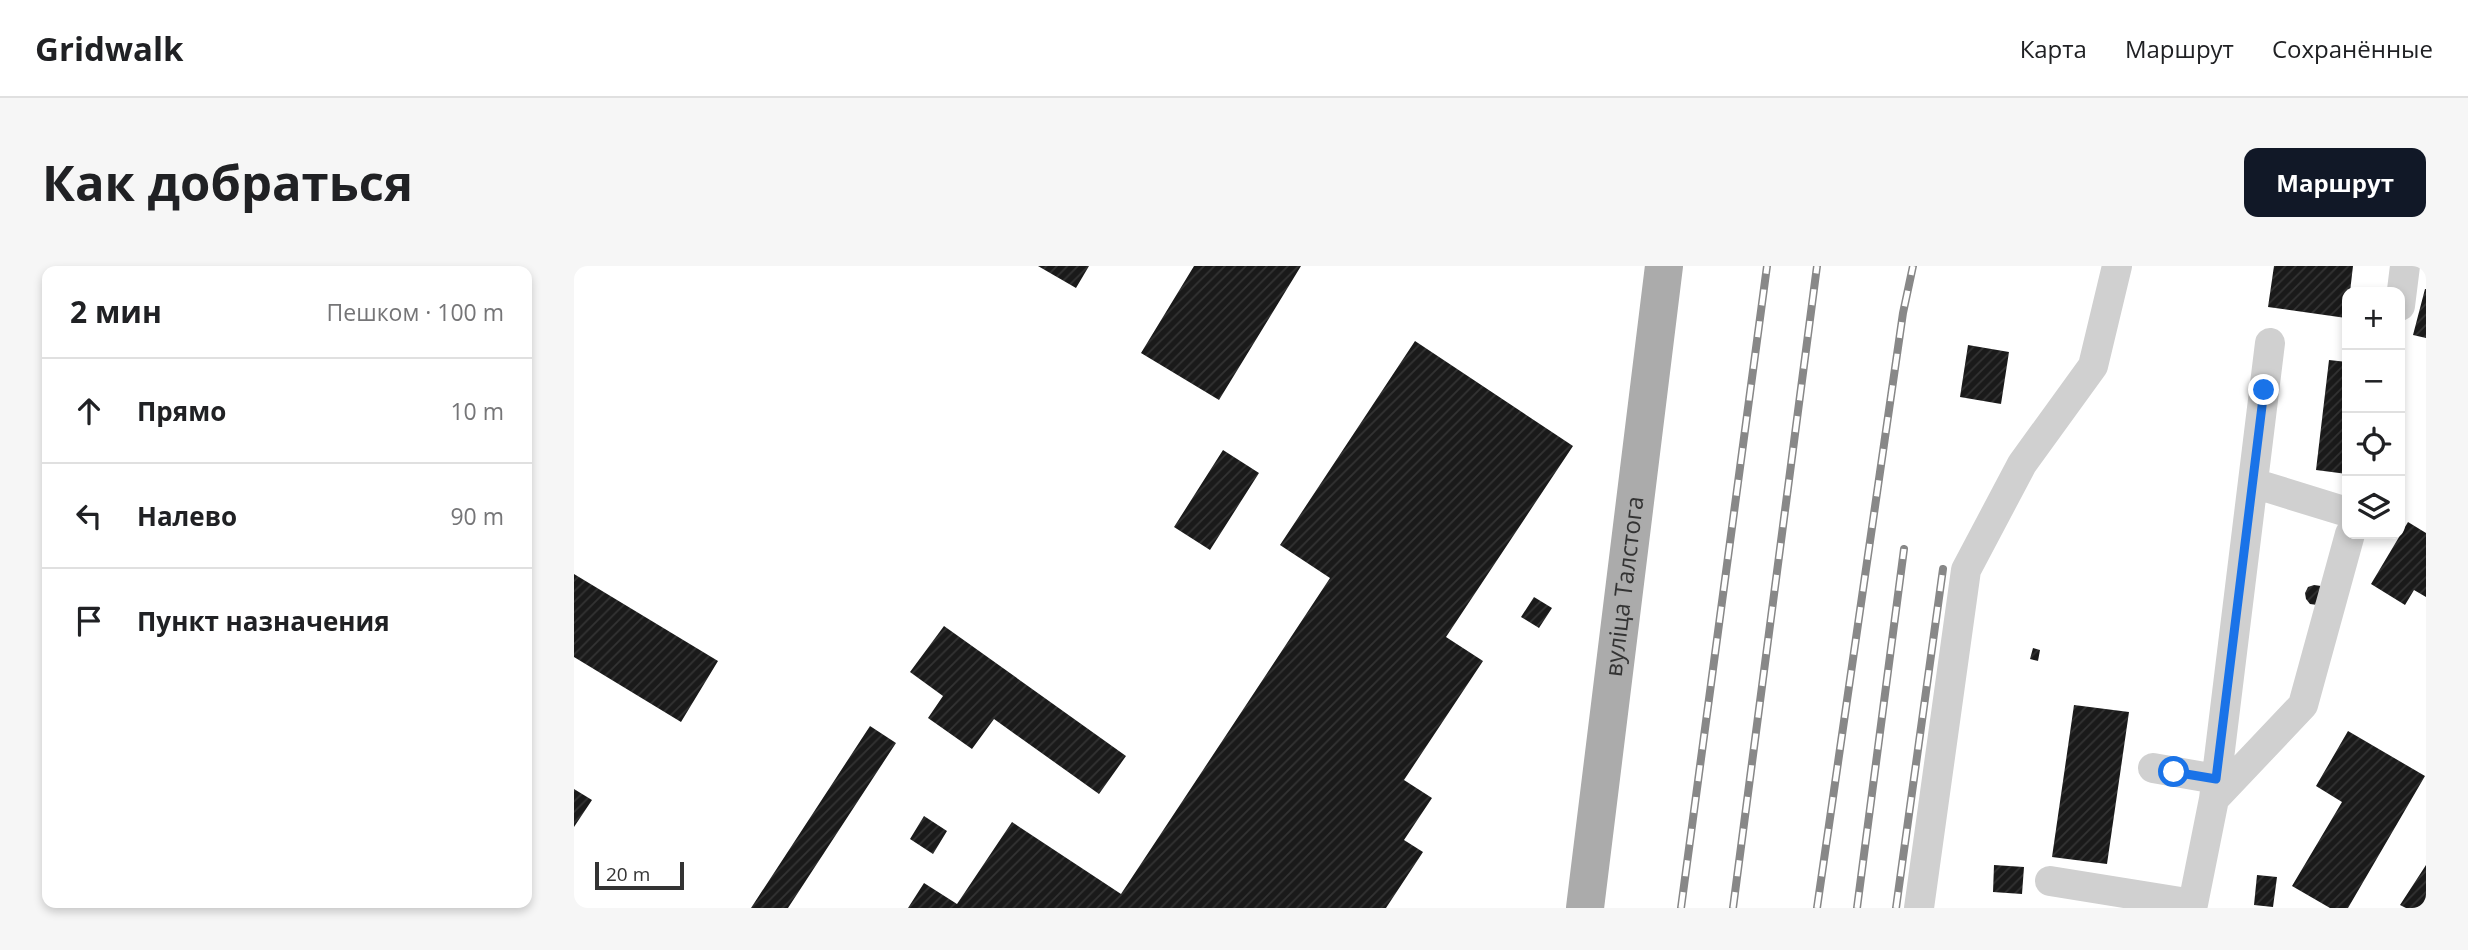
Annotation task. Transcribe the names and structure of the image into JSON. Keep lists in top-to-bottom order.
{
  "streets": {
    "main road": ["вуліца Талстога"]
  },
  "scale_bar": "20 m",
  "page": {
    "header": "Gridwalk",
    "nav": ["Карта", "Маршрут", "Сохранённые"],
    "buttons": "Маршрут",
    "title": "Как добраться",
    "heading": ["2 мин", "Пешком · 100 m"],
    "map_buttons": ["+", "−"],
    "list": [
      ["Прямо", "10 m"],
      ["Налево", "90 m"],
      "Пункт назначения"
    ],
    "scale": "20 m"
  }
}
